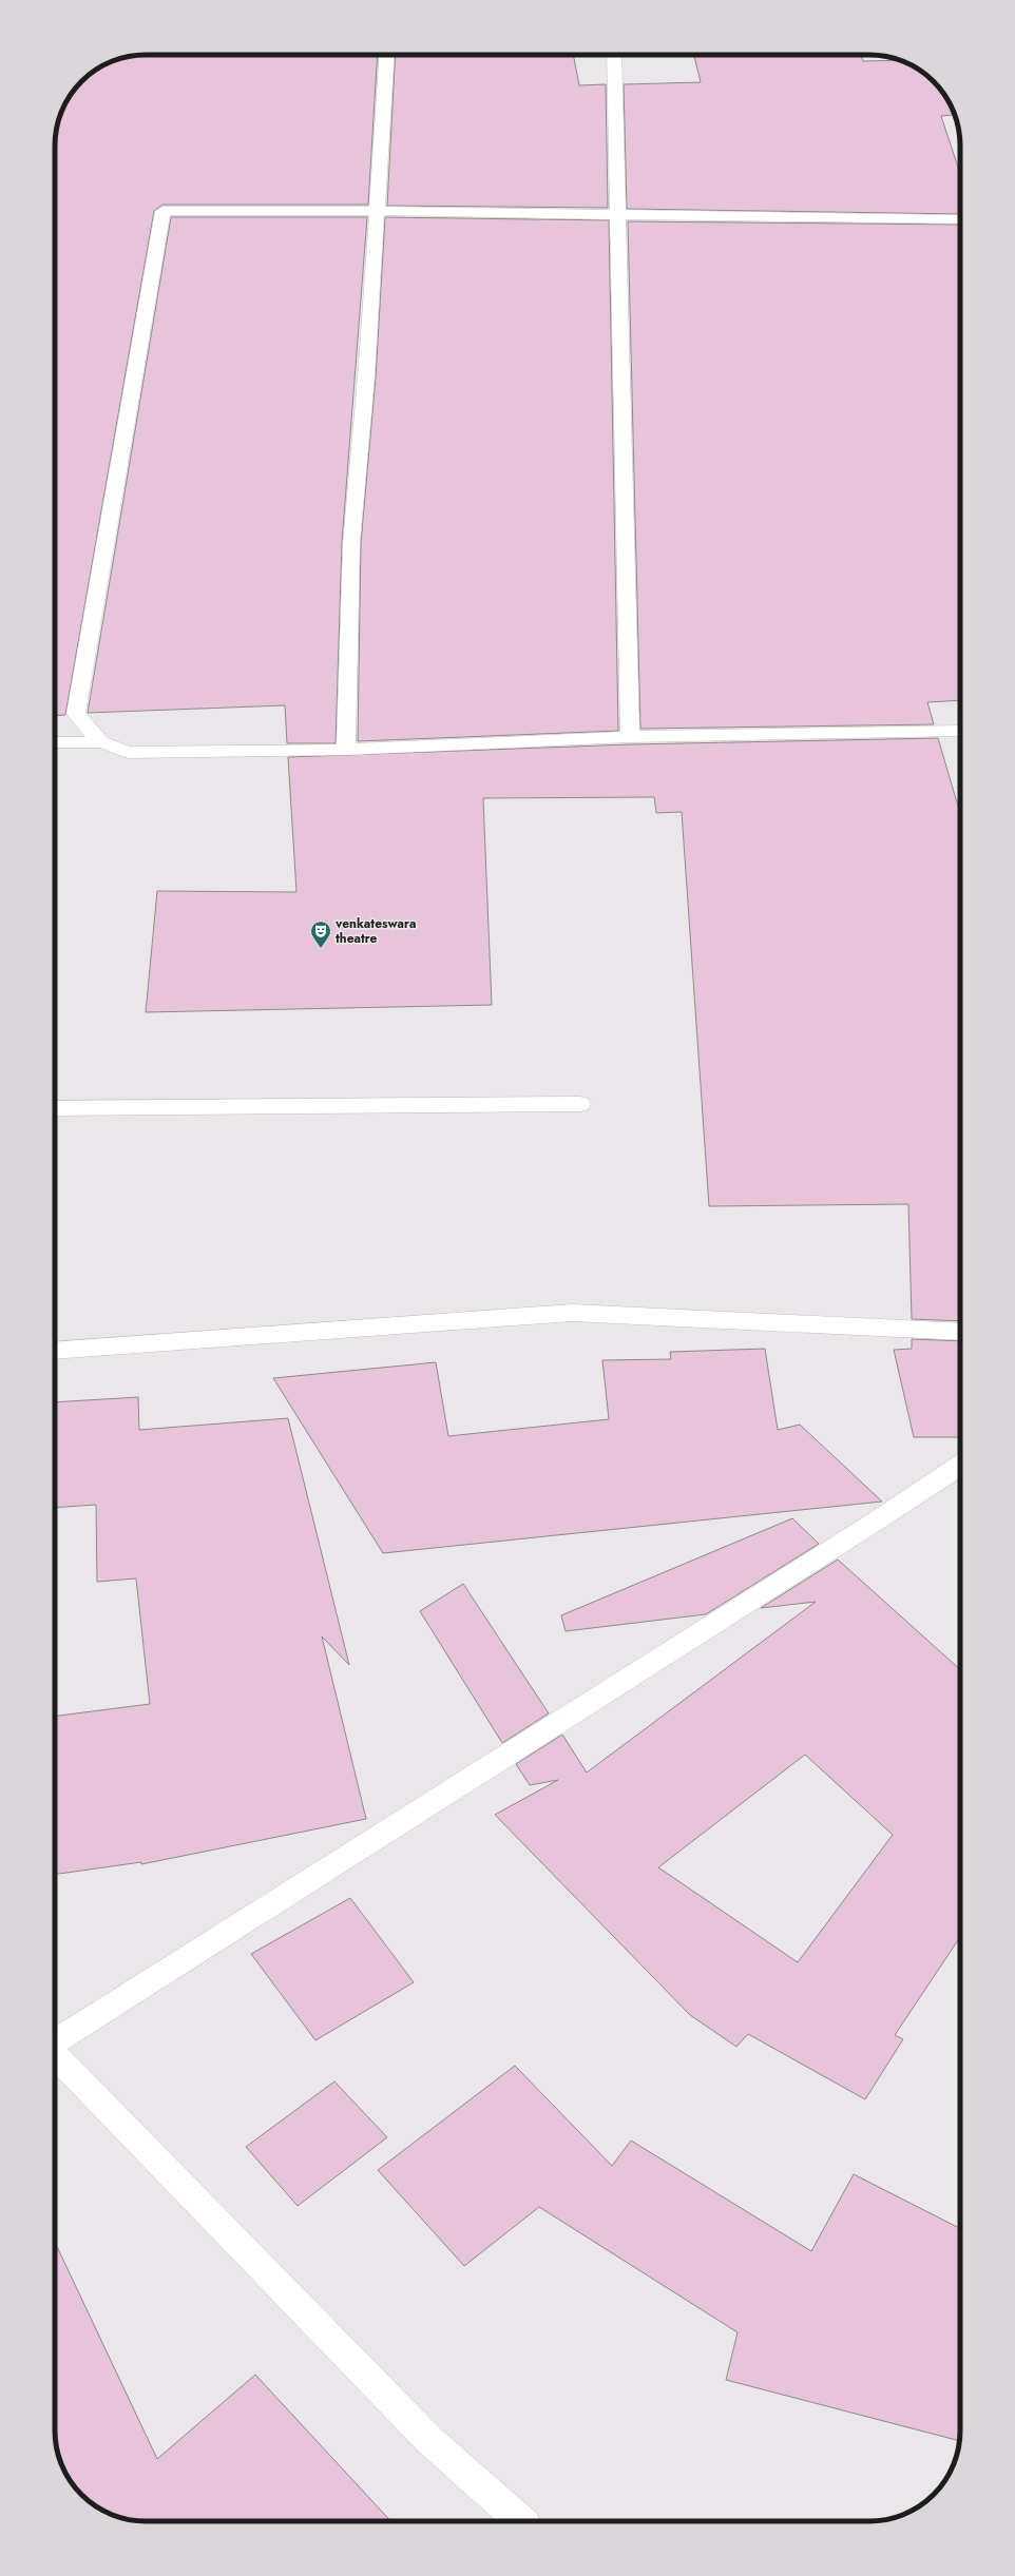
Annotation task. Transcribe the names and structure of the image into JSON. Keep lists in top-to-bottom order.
{
  "places": {
    "theatre": ["venkateswara theatre"]
  }
}
